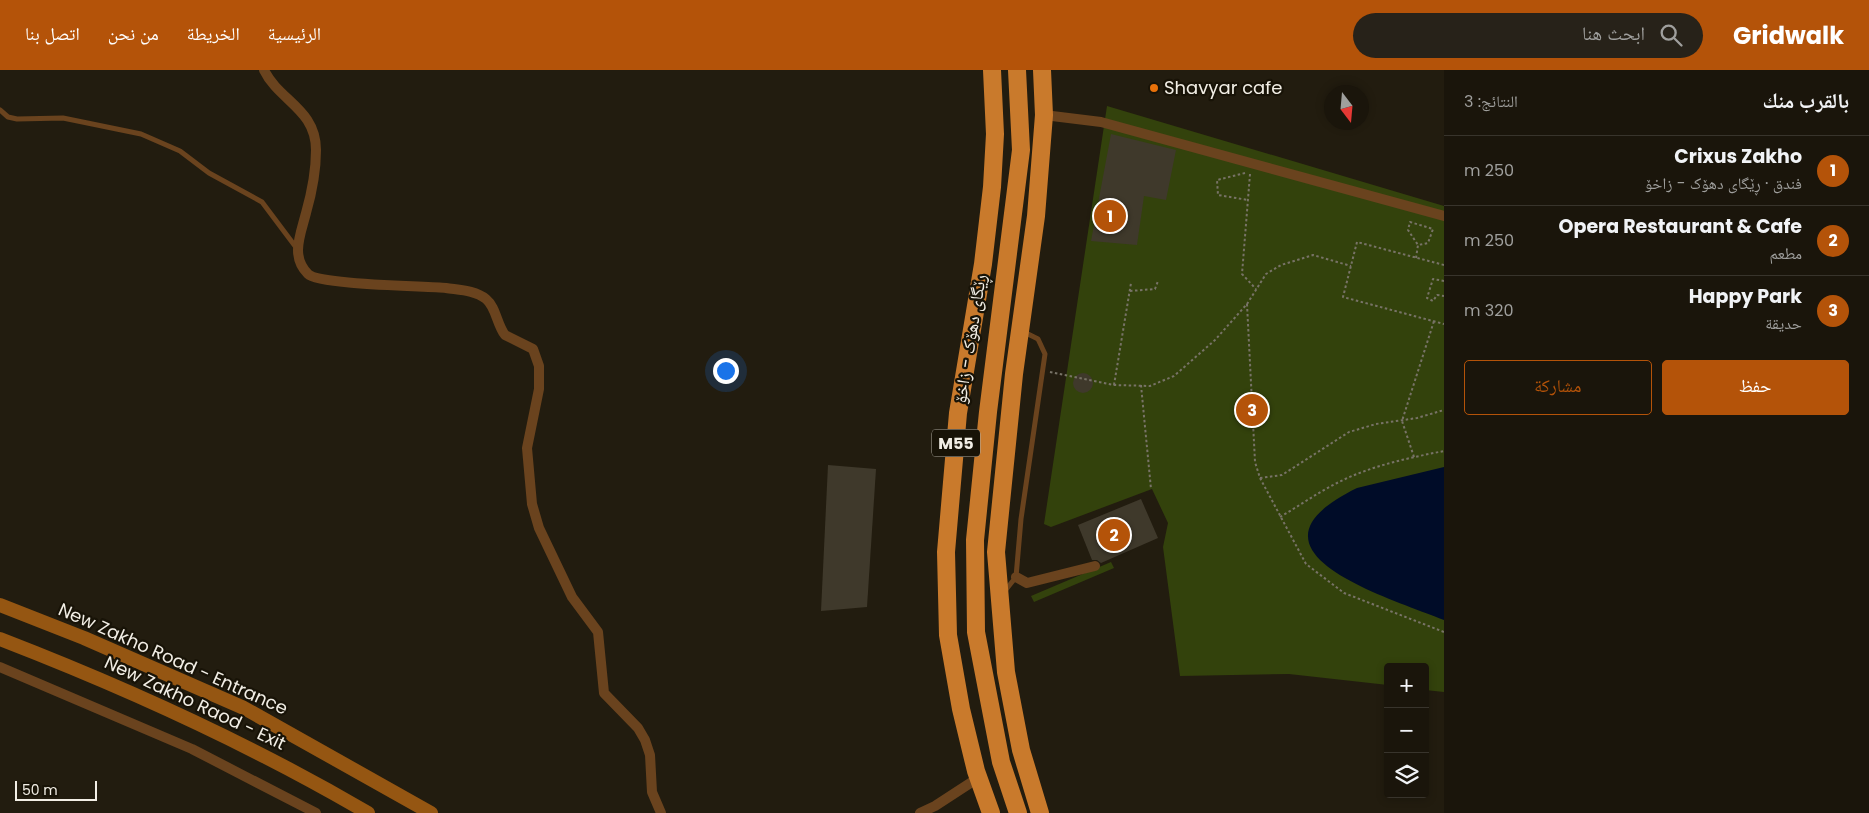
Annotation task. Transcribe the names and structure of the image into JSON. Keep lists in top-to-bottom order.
{
  "streets": {
    "highway": ["ڕێگای دهۆک - زاخۆ", "M55"],
    "main road": ["New Zakho Road - Entrance", "New Zakho Raod - Exit"]
  },
  "places": ["Shavyar cafe"],
  "scale_bar": "50 m",
  "north": "bottom",
  "page": {
    "header": "Gridwalk",
    "search": "ابحث هنا",
    "nav": [
      "الرئيسية",
      "الخريطة",
      "من نحن",
      "اتصل بنا"
    ],
    "heading": ["بالقرب منك", "النتائج: 3"],
    "list": [
      {
        "mark": "1",
        "name": "Crixus Zakho",
        "note": "فندق · ڕێگای دهۆک - زاخۆ",
        "value": "250 m"
      },
      {
        "mark": "2",
        "name": "Opera Restaurant & Cafe",
        "note": "مطعم",
        "value": "250 m"
      },
      {
        "mark": "3",
        "name": "Happy Park",
        "note": "حديقة",
        "value": "320 m"
      }
    ],
    "pins": ["1", "3", "2"],
    "buttons": ["حفظ", "مشاركة"],
    "map_buttons": ["+", "−"],
    "scale": "50 m"
  }
}
